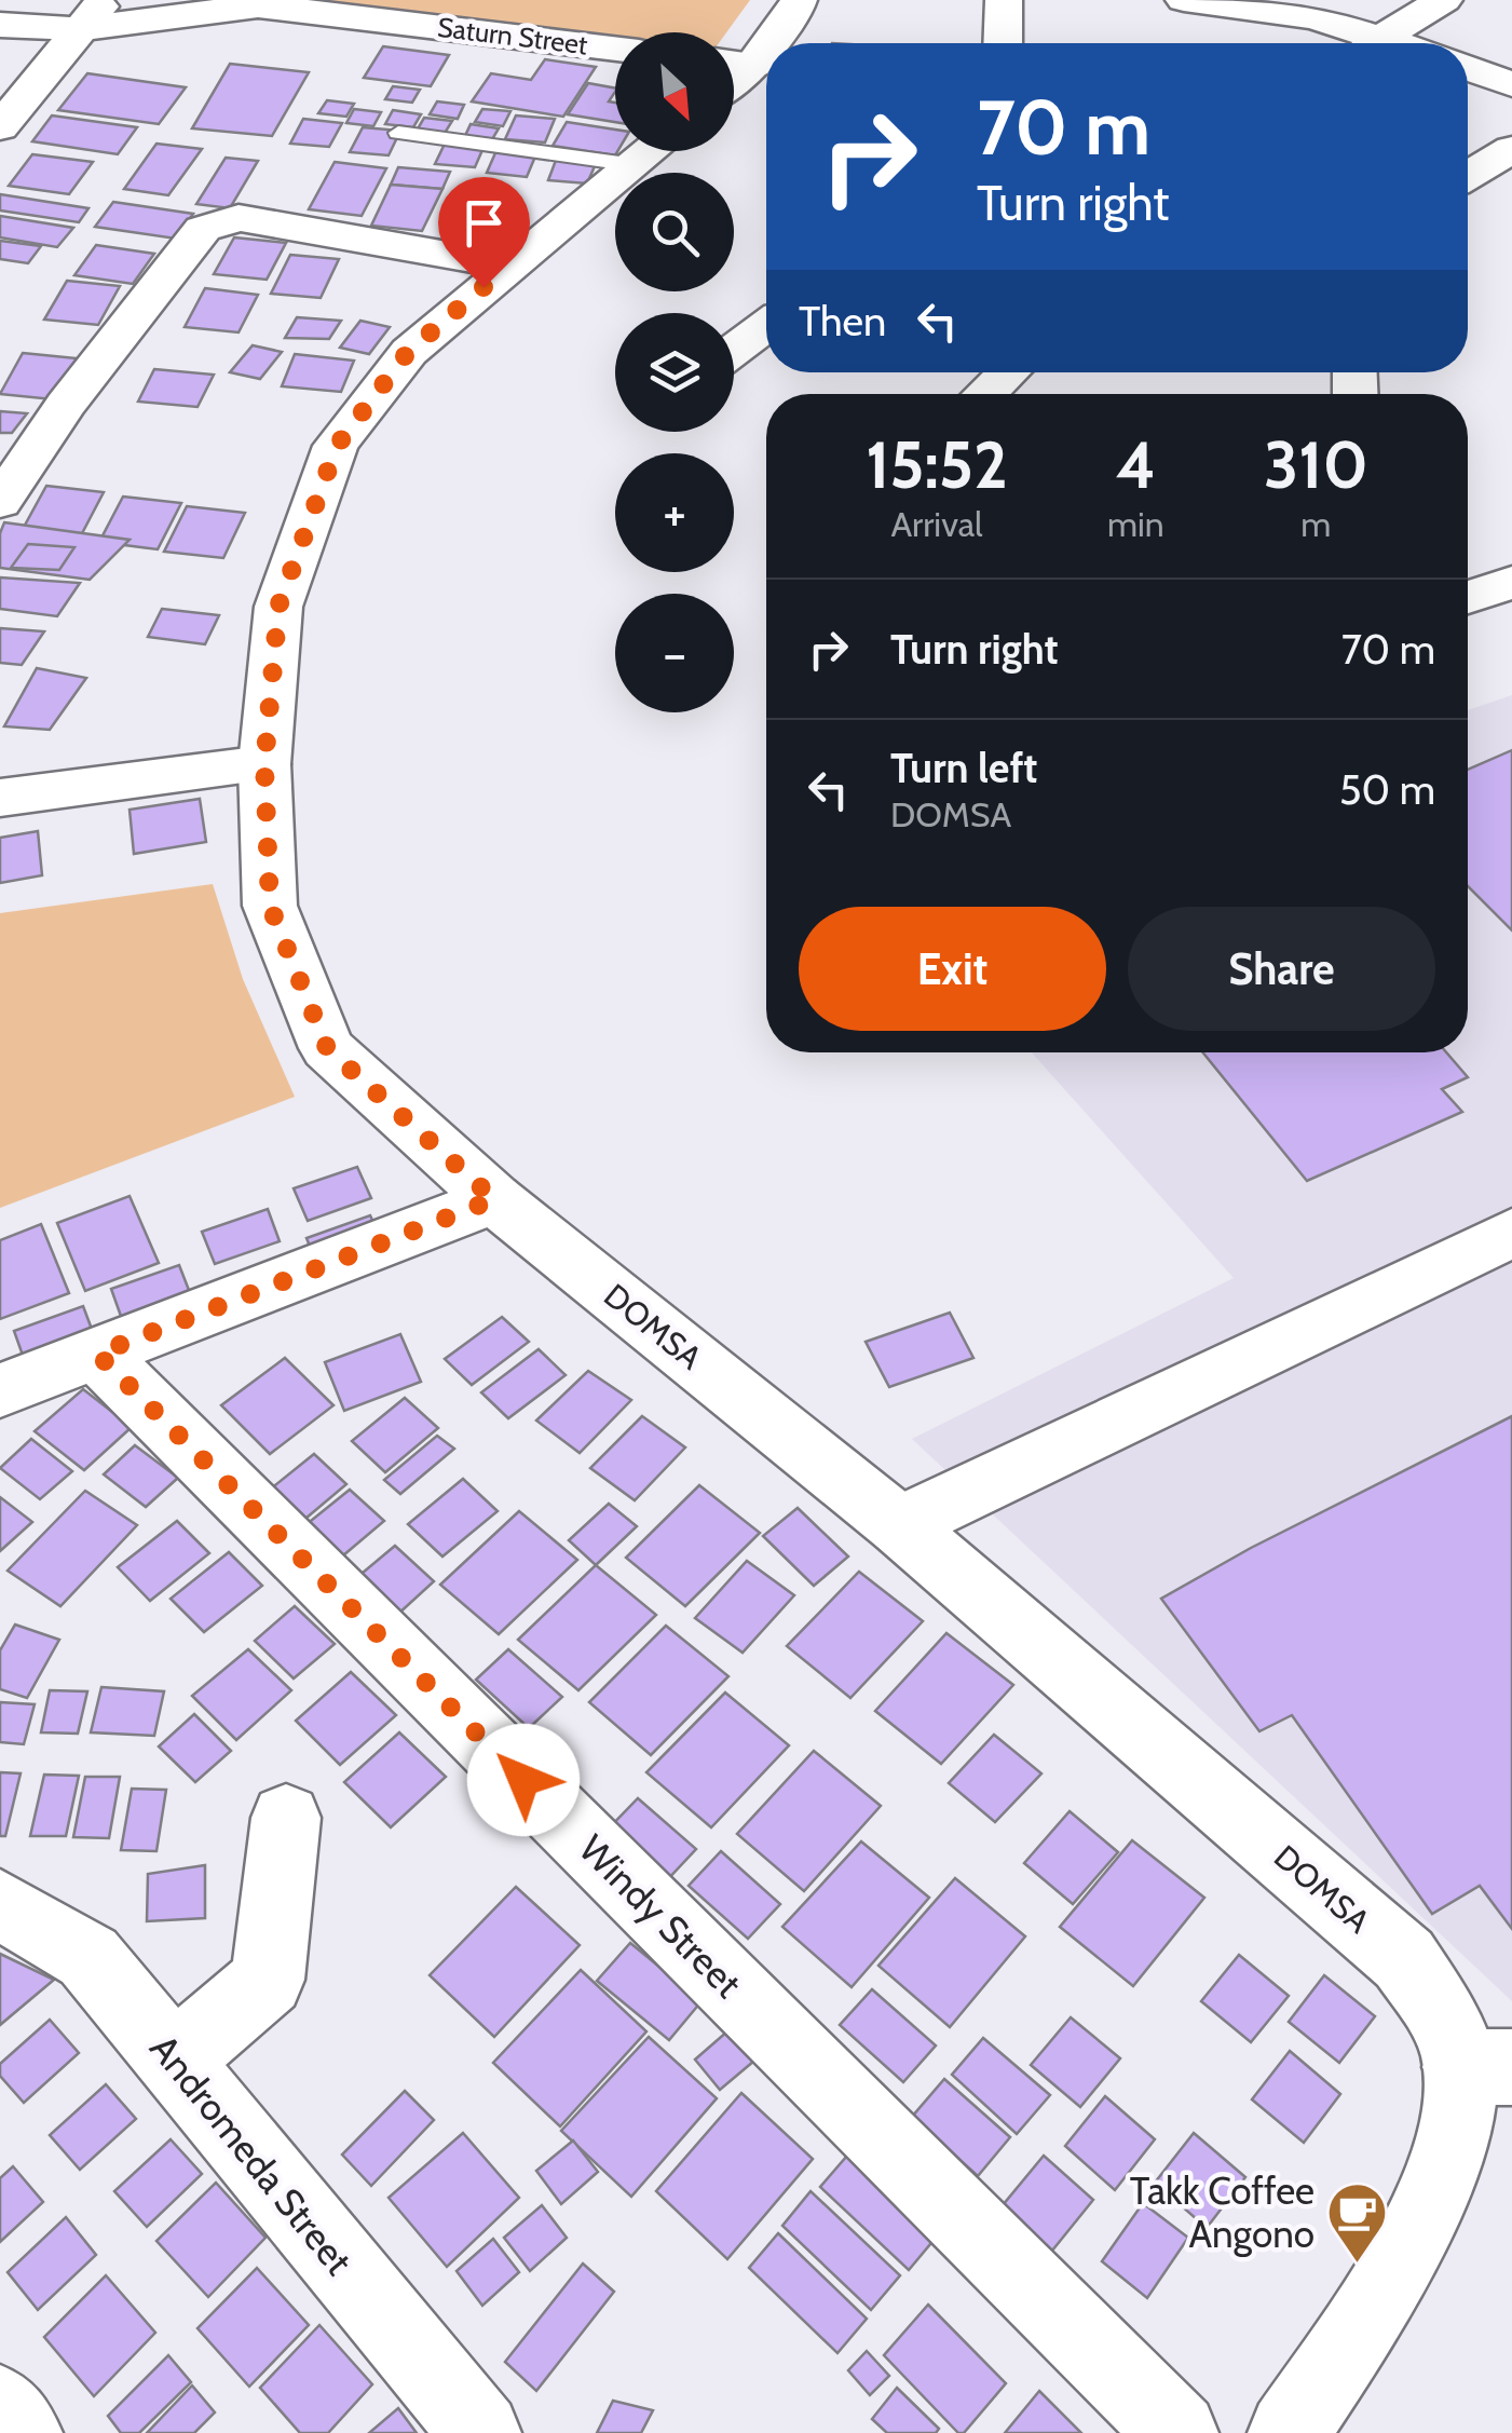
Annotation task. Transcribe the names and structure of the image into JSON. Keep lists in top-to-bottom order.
{
  "streets": {
    "street": [
      "Saturn Street",
      "DOMSA",
      "Windy Street",
      "Andromeda Street"
    ]
  },
  "places": {
    "cafe": ["Takk Coffee Angono"]
  },
  "north": "bottom right",
  "page": {
    "map_buttons": ["+", "−"],
    "turn": ["70 m", "Turn right"],
    "then": "Then",
    "eta": [
      "15:52",
      "Arrival",
      "4",
      "min",
      "310",
      "m"
    ],
    "list": [
      {
        "name": "Turn right",
        "value": "70 m"
      },
      {
        "name": "Turn left",
        "note": "DOMSA",
        "value": "50 m"
      }
    ],
    "buttons": ["Exit", "Share"]
  }
}
